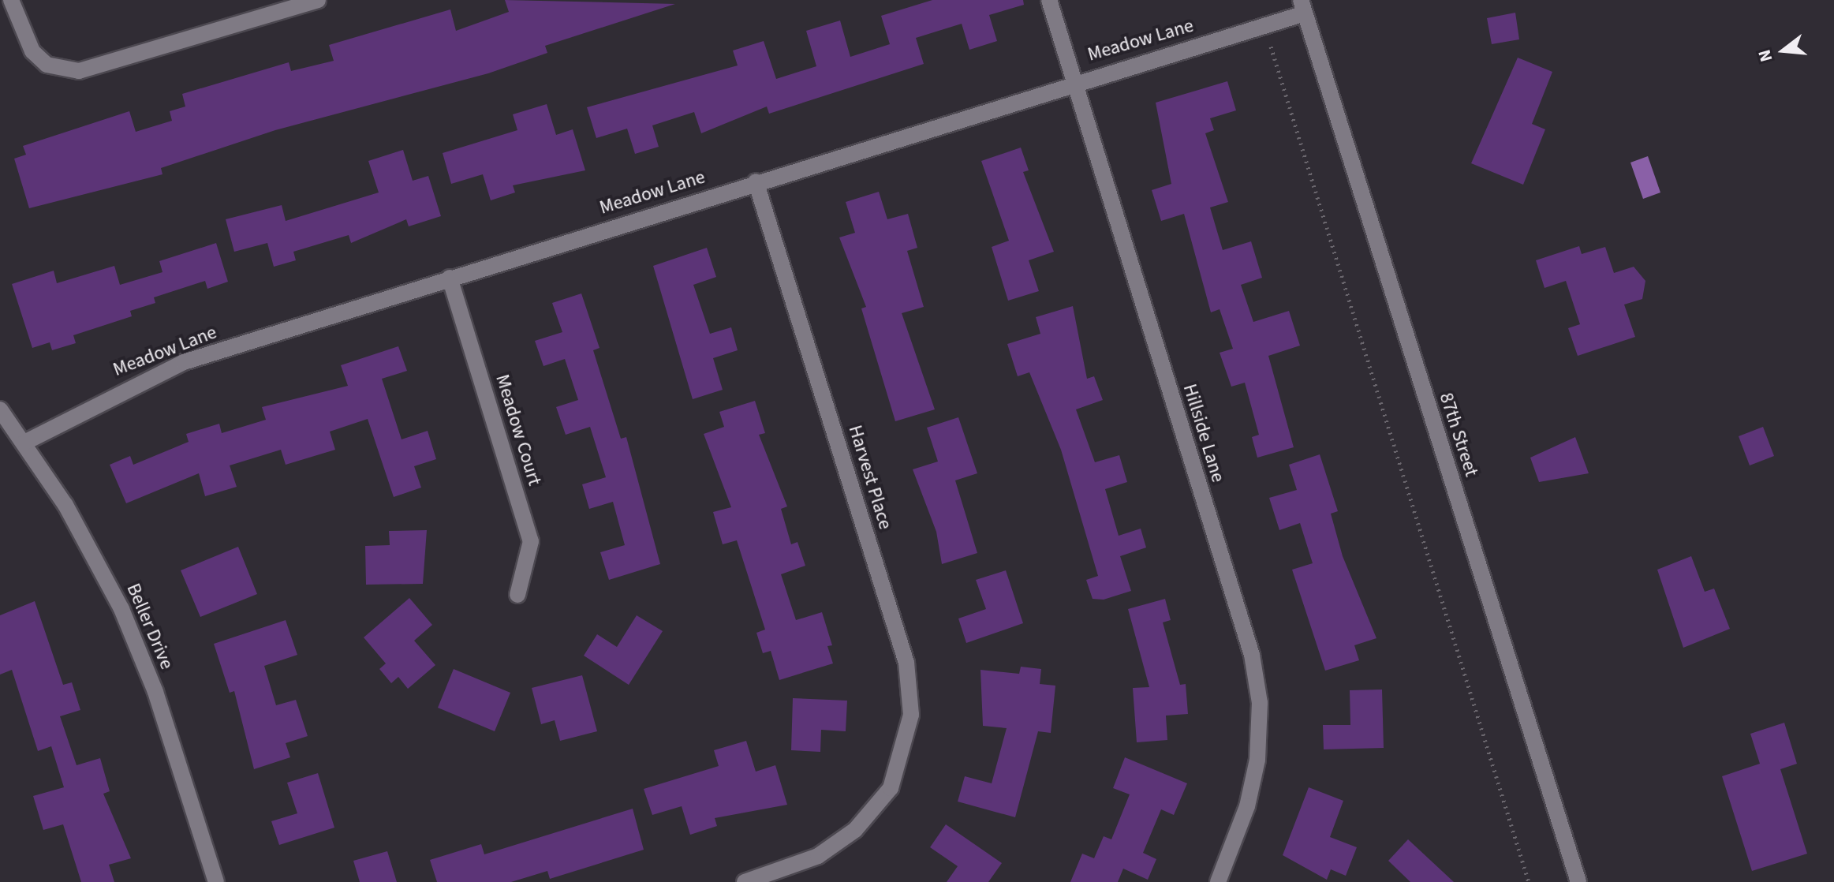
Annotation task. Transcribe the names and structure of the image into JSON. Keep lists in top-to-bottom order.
{
  "streets": {
    "street": [
      "Meadow Lane",
      "Meadow Court",
      "Hillside Lane",
      "87th Street",
      "Harvest Place",
      "Beller Drive"
    ]
  },
  "crossings": [
    ["Meadow Lane", "Meadow Court"],
    ["Meadow Lane", "Hillside Lane"],
    ["Meadow Lane", "87th Street"],
    ["Meadow Lane", "Harvest Place"],
    ["Meadow Lane", "Beller Drive"]
  ],
  "north": "left"
}
